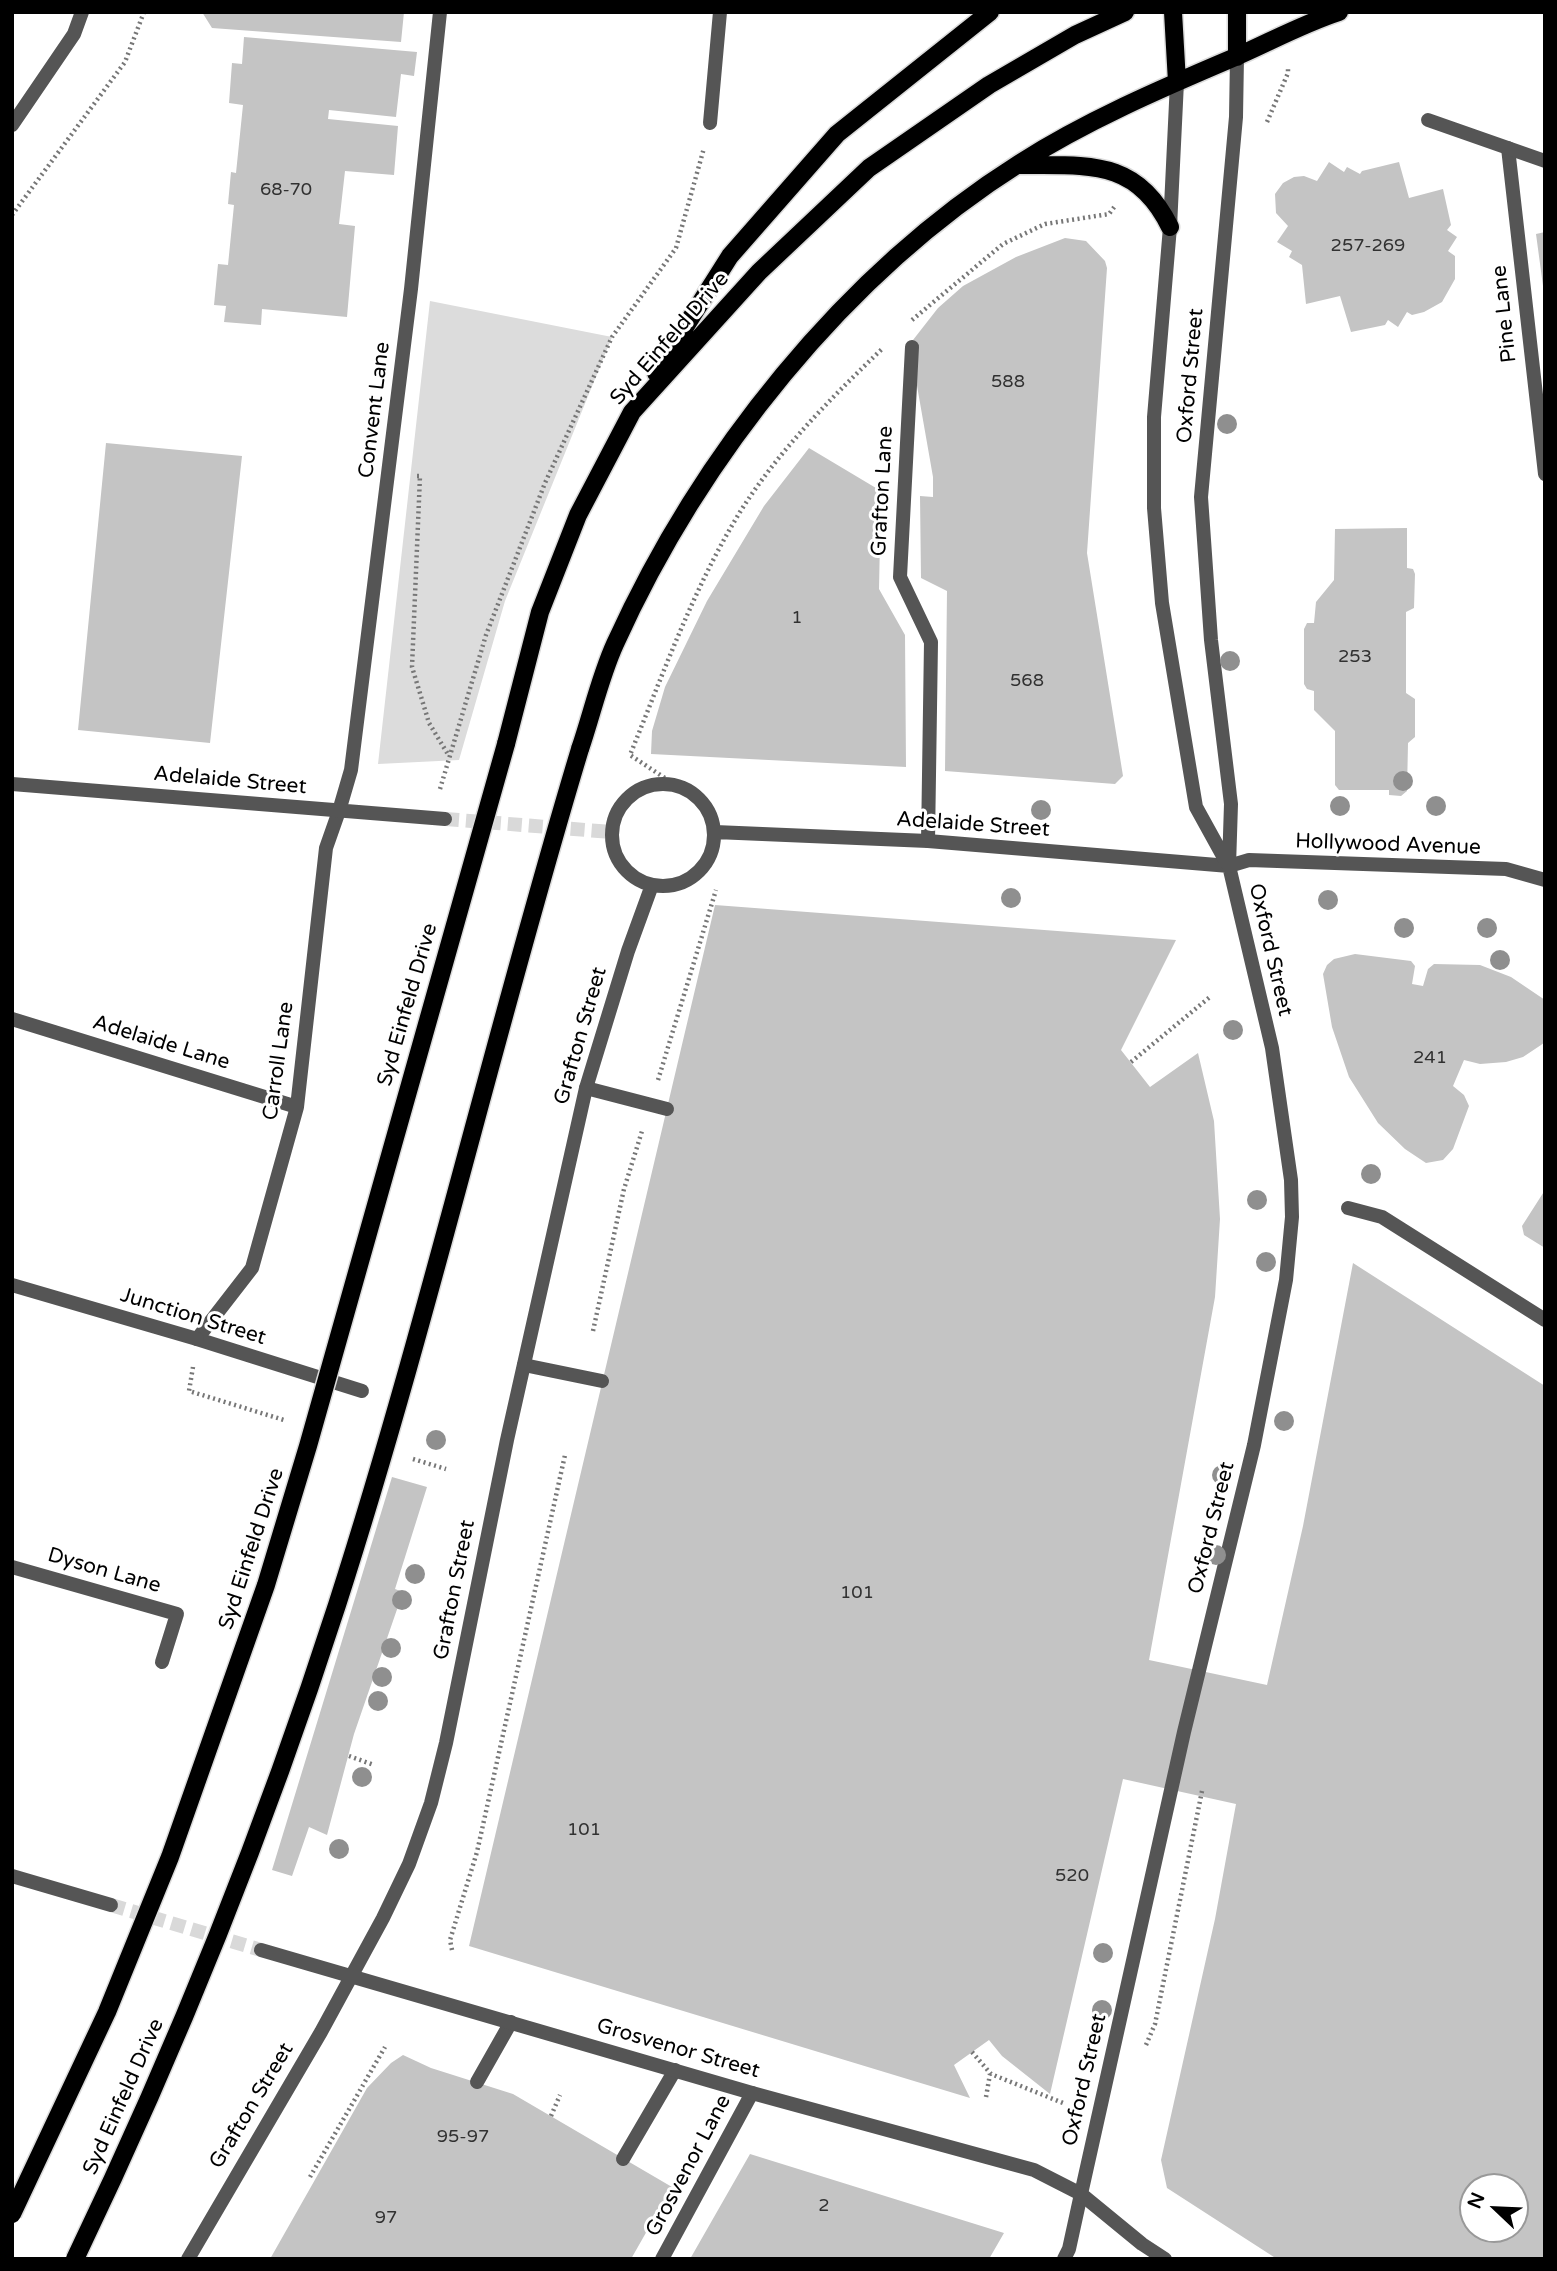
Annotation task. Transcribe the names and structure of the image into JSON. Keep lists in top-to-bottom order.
{
  "streets": {
    "main road": ["Syd Einfeld Drive"],
    "street": [
      "Pine Lane",
      "Oxford Street",
      "Convent Lane",
      "Grafton Lane",
      "Adelaide Street",
      "Hollywood Avenue",
      "Grafton Street",
      "Adelaide Lane",
      "Carroll Lane",
      "Junction Street",
      "Dyson Lane",
      "Grosvenor Street",
      "Grosvenor Lane"
    ]
  },
  "crossings": [
    ["Syd Einfeld Drive", "Oxford Street"],
    ["Oxford Street", "Adelaide Street"],
    ["Oxford Street", "Hollywood Avenue"],
    ["Oxford Street", "Grosvenor Street"],
    ["Convent Lane", "Adelaide Street"],
    ["Convent Lane", "Carroll Lane"],
    ["Grafton Lane", "Adelaide Street"],
    ["Adelaide Street", "Hollywood Avenue"],
    ["Adelaide Street", "Grafton Street"],
    ["Adelaide Street", "Carroll Lane"],
    ["Grafton Street", "Grosvenor Street"],
    ["Adelaide Lane", "Carroll Lane"],
    ["Carroll Lane", "Junction Street"],
    ["Grosvenor Street", "Grosvenor Lane"]
  ],
  "house_numbers": [
    "68-70",
    "257-269",
    "588",
    "1",
    "253",
    "568",
    "241",
    "101",
    "101",
    "520",
    "95-97",
    "2",
    "97"
  ],
  "north": "top left"
}
